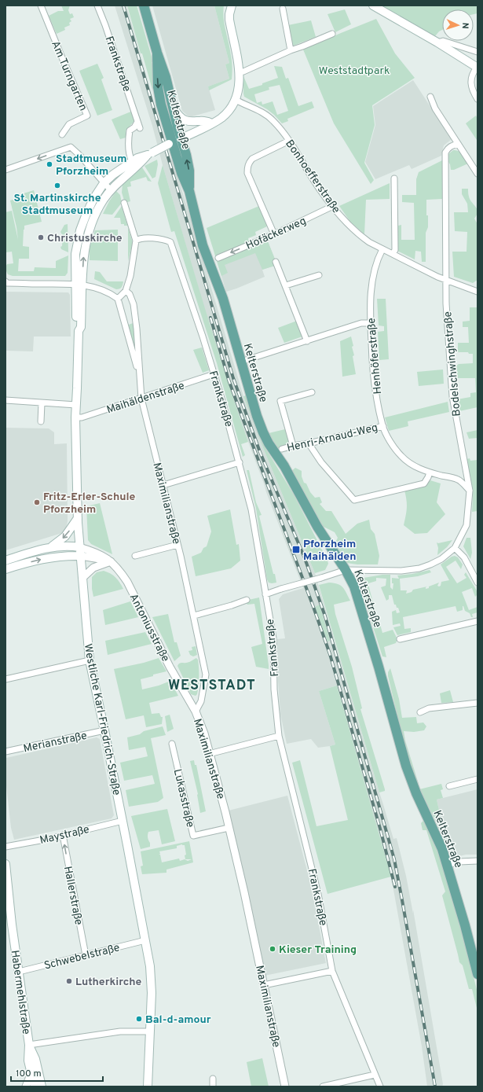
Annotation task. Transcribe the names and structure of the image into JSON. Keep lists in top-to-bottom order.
{
  "streets": {
    "main road": ["Kelterstraße", "Westliche Karl-Friedrich-Straße", "Habermehlstraße"],
    "street": [
      "Frankstraße",
      "Am Turngarten",
      "Bonhoefferstraße",
      "Hofäckerweg",
      "Henhöferstraße",
      "Bodelschwinghstraße",
      "Maihäldenstraße",
      "Henri-Arnaud-Weg",
      "Maximilianstraße",
      "Antoniusstraße",
      "Merianstraße",
      "Lukasstraße",
      "Maystraße",
      "Hallerstraße",
      "Schwebelstraße"
    ]
  },
  "crossings": [
    ["Frankstraße", "Bodelschwinghstraße"],
    ["Frankstraße", "Maihäldenstraße"],
    ["Kelterstraße", "Bodelschwinghstraße"],
    ["Kelterstraße", "Westliche Karl-Friedrich-Straße"],
    ["Bonhoefferstraße", "Hofäckerweg"],
    ["Bonhoefferstraße", "Henhöferstraße"],
    ["Bonhoefferstraße", "Bodelschwinghstraße"],
    ["Bonhoefferstraße", "Westliche Karl-Friedrich-Straße"],
    ["Henhöferstraße", "Bodelschwinghstraße"],
    ["Henhöferstraße", "Henri-Arnaud-Weg"],
    ["Maihäldenstraße", "Maximilianstraße"],
    ["Maihäldenstraße", "Westliche Karl-Friedrich-Straße"],
    ["Maximilianstraße", "Antoniusstraße"],
    ["Maximilianstraße", "Lukasstraße"],
    ["Antoniusstraße", "Westliche Karl-Friedrich-Straße"],
    ["Westliche Karl-Friedrich-Straße", "Merianstraße"],
    ["Westliche Karl-Friedrich-Straße", "Maystraße"],
    ["Westliche Karl-Friedrich-Straße", "Schwebelstraße"],
    ["Maystraße", "Hallerstraße"],
    ["Hallerstraße", "Schwebelstraße"],
    ["Schwebelstraße", "Habermehlstraße"]
  ],
  "one_way": ["Hofäckerweg", "Hallerstraße"],
  "districts": ["WESTSTADT"],
  "parks": ["Weststadtpark"],
  "places": {
    "other": [
      "Stadtmuseum Pforzheim",
      "St. Martinskirche Stadtmuseum",
      "Christuskirche",
      "Fritz-Erler-Schule Pforzheim",
      "Kieser Training",
      "Lutherkirche",
      "Bal-d-amour"
    ],
    "transit": ["Pforzheim Maihälden"]
  },
  "scale_bar": "100 m",
  "north": "right"
}
